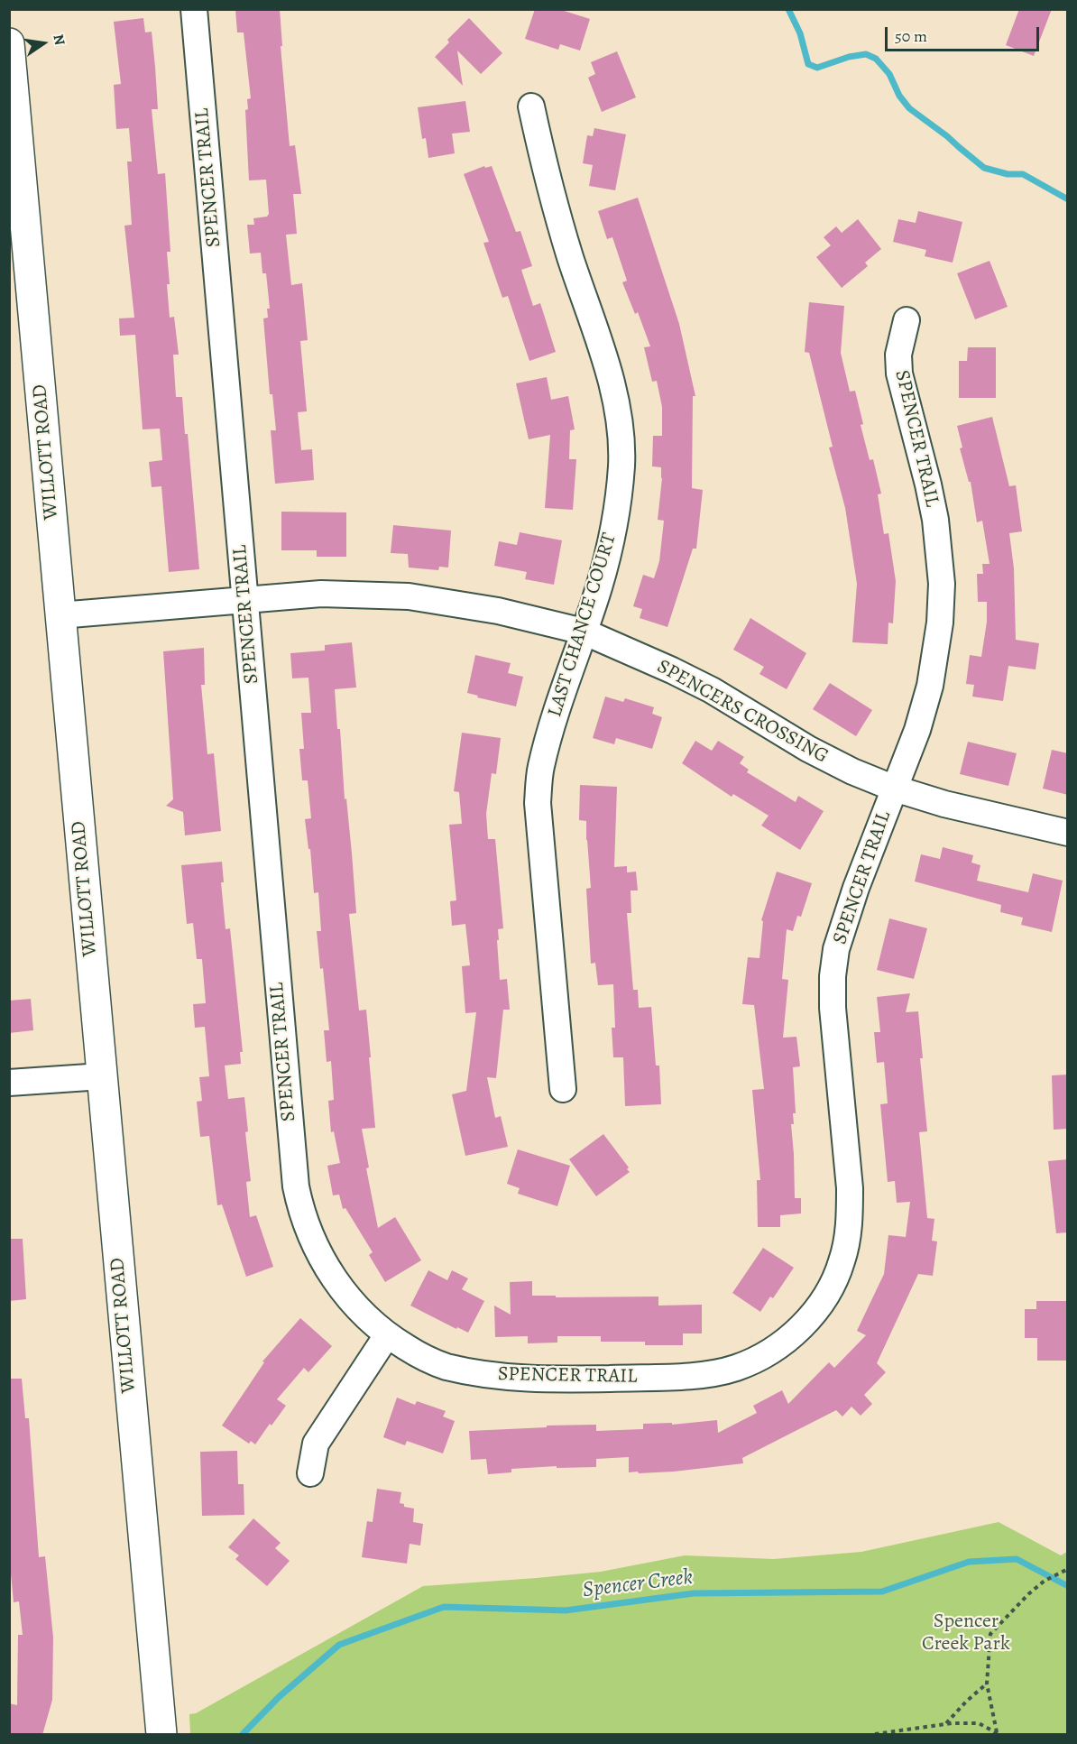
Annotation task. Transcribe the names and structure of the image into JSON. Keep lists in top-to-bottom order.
{
  "streets": {
    "main road": ["WILLOTT ROAD"],
    "street": ["SPENCER TRAIL", "LAST CHANCE COURT", "SPENCERS CROSSING"]
  },
  "crossings": [
    ["SPENCER TRAIL", "SPENCERS CROSSING"],
    ["WILLOTT ROAD", "SPENCERS CROSSING"],
    ["LAST CHANCE COURT", "SPENCERS CROSSING"]
  ],
  "water": ["Spencer Creek"],
  "parks": ["Spencer Creek Park"],
  "scale_bar": "50 m",
  "north": "right"
}
